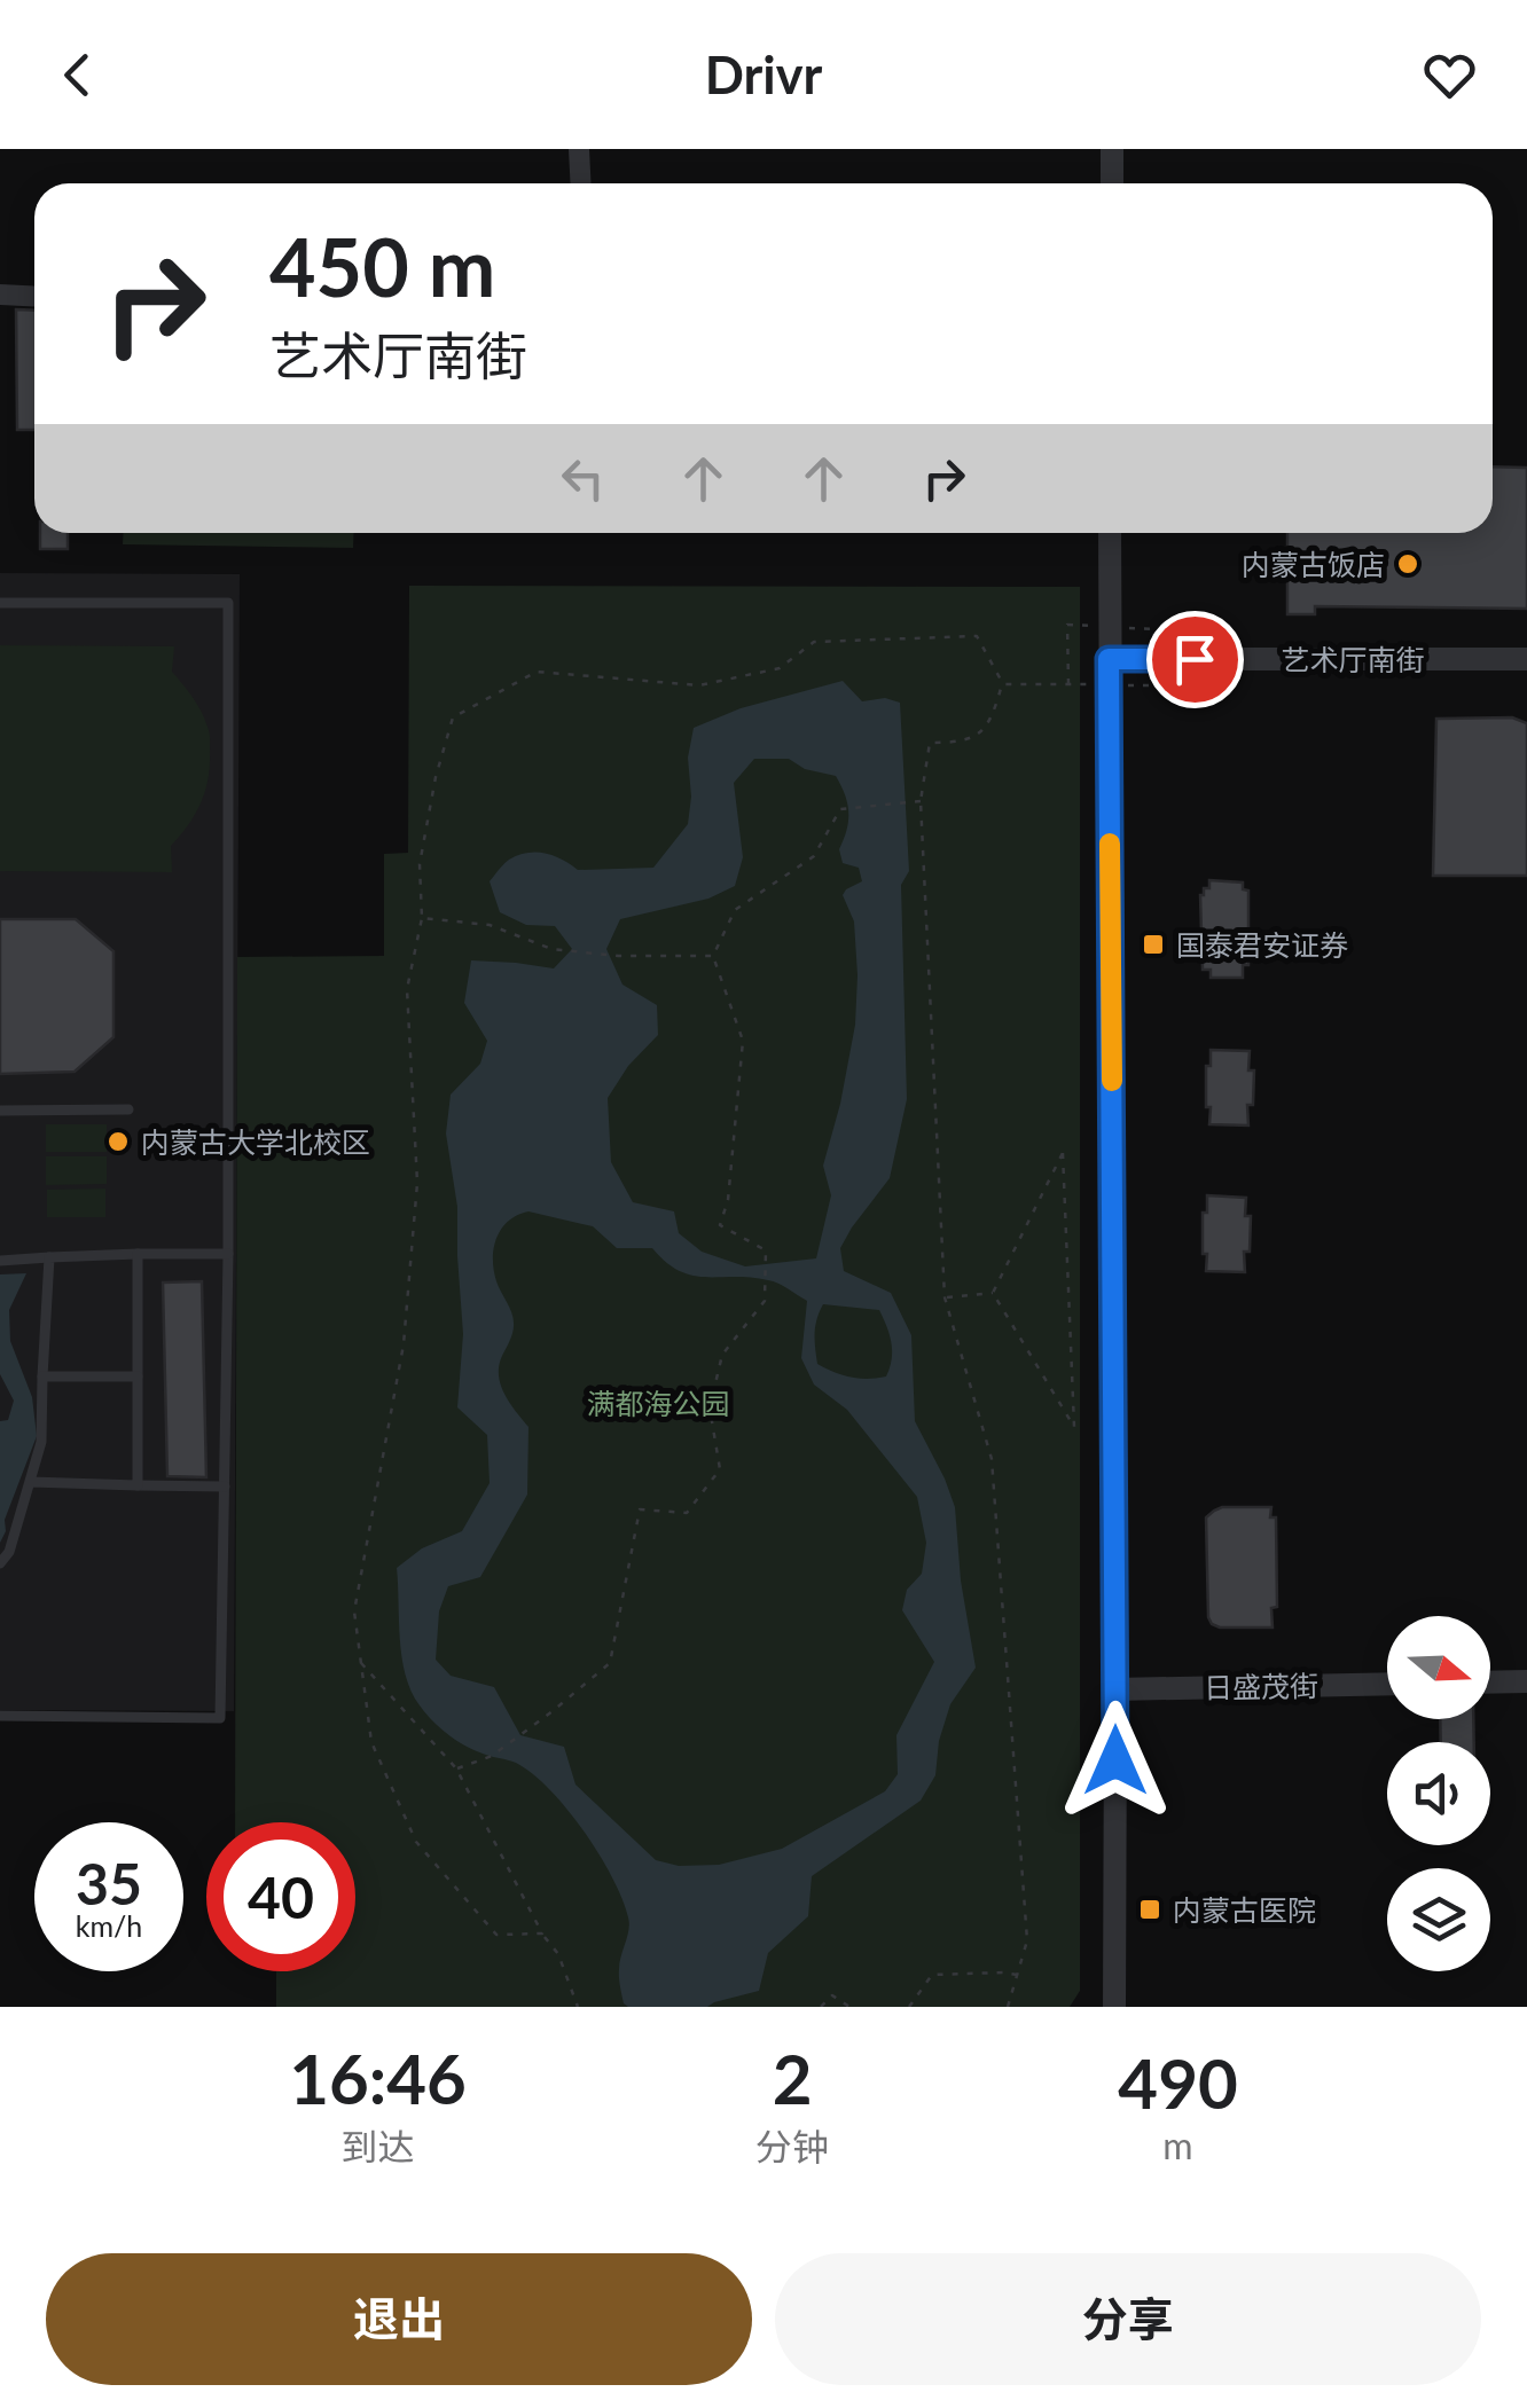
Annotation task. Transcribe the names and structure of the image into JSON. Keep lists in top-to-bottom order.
{
  "streets": {
    "street": ["艺术厅南街", "日盛茂街"]
  },
  "parks": ["满都海公园"],
  "places": {
    "other": ["内蒙古饭店", "内蒙古大学北校区"],
    "transit": ["国泰君安证券", "内蒙古医院"]
  },
  "north": "right",
  "page": {
    "header": "Drivr",
    "turn": ["450 m", "艺术厅南街"],
    "speed": "35 km/h",
    "limit": "40",
    "eta": [
      "16:46",
      "到达",
      "2",
      "分钟",
      "490",
      "m"
    ],
    "buttons": ["退出", "分享"]
  }
}
